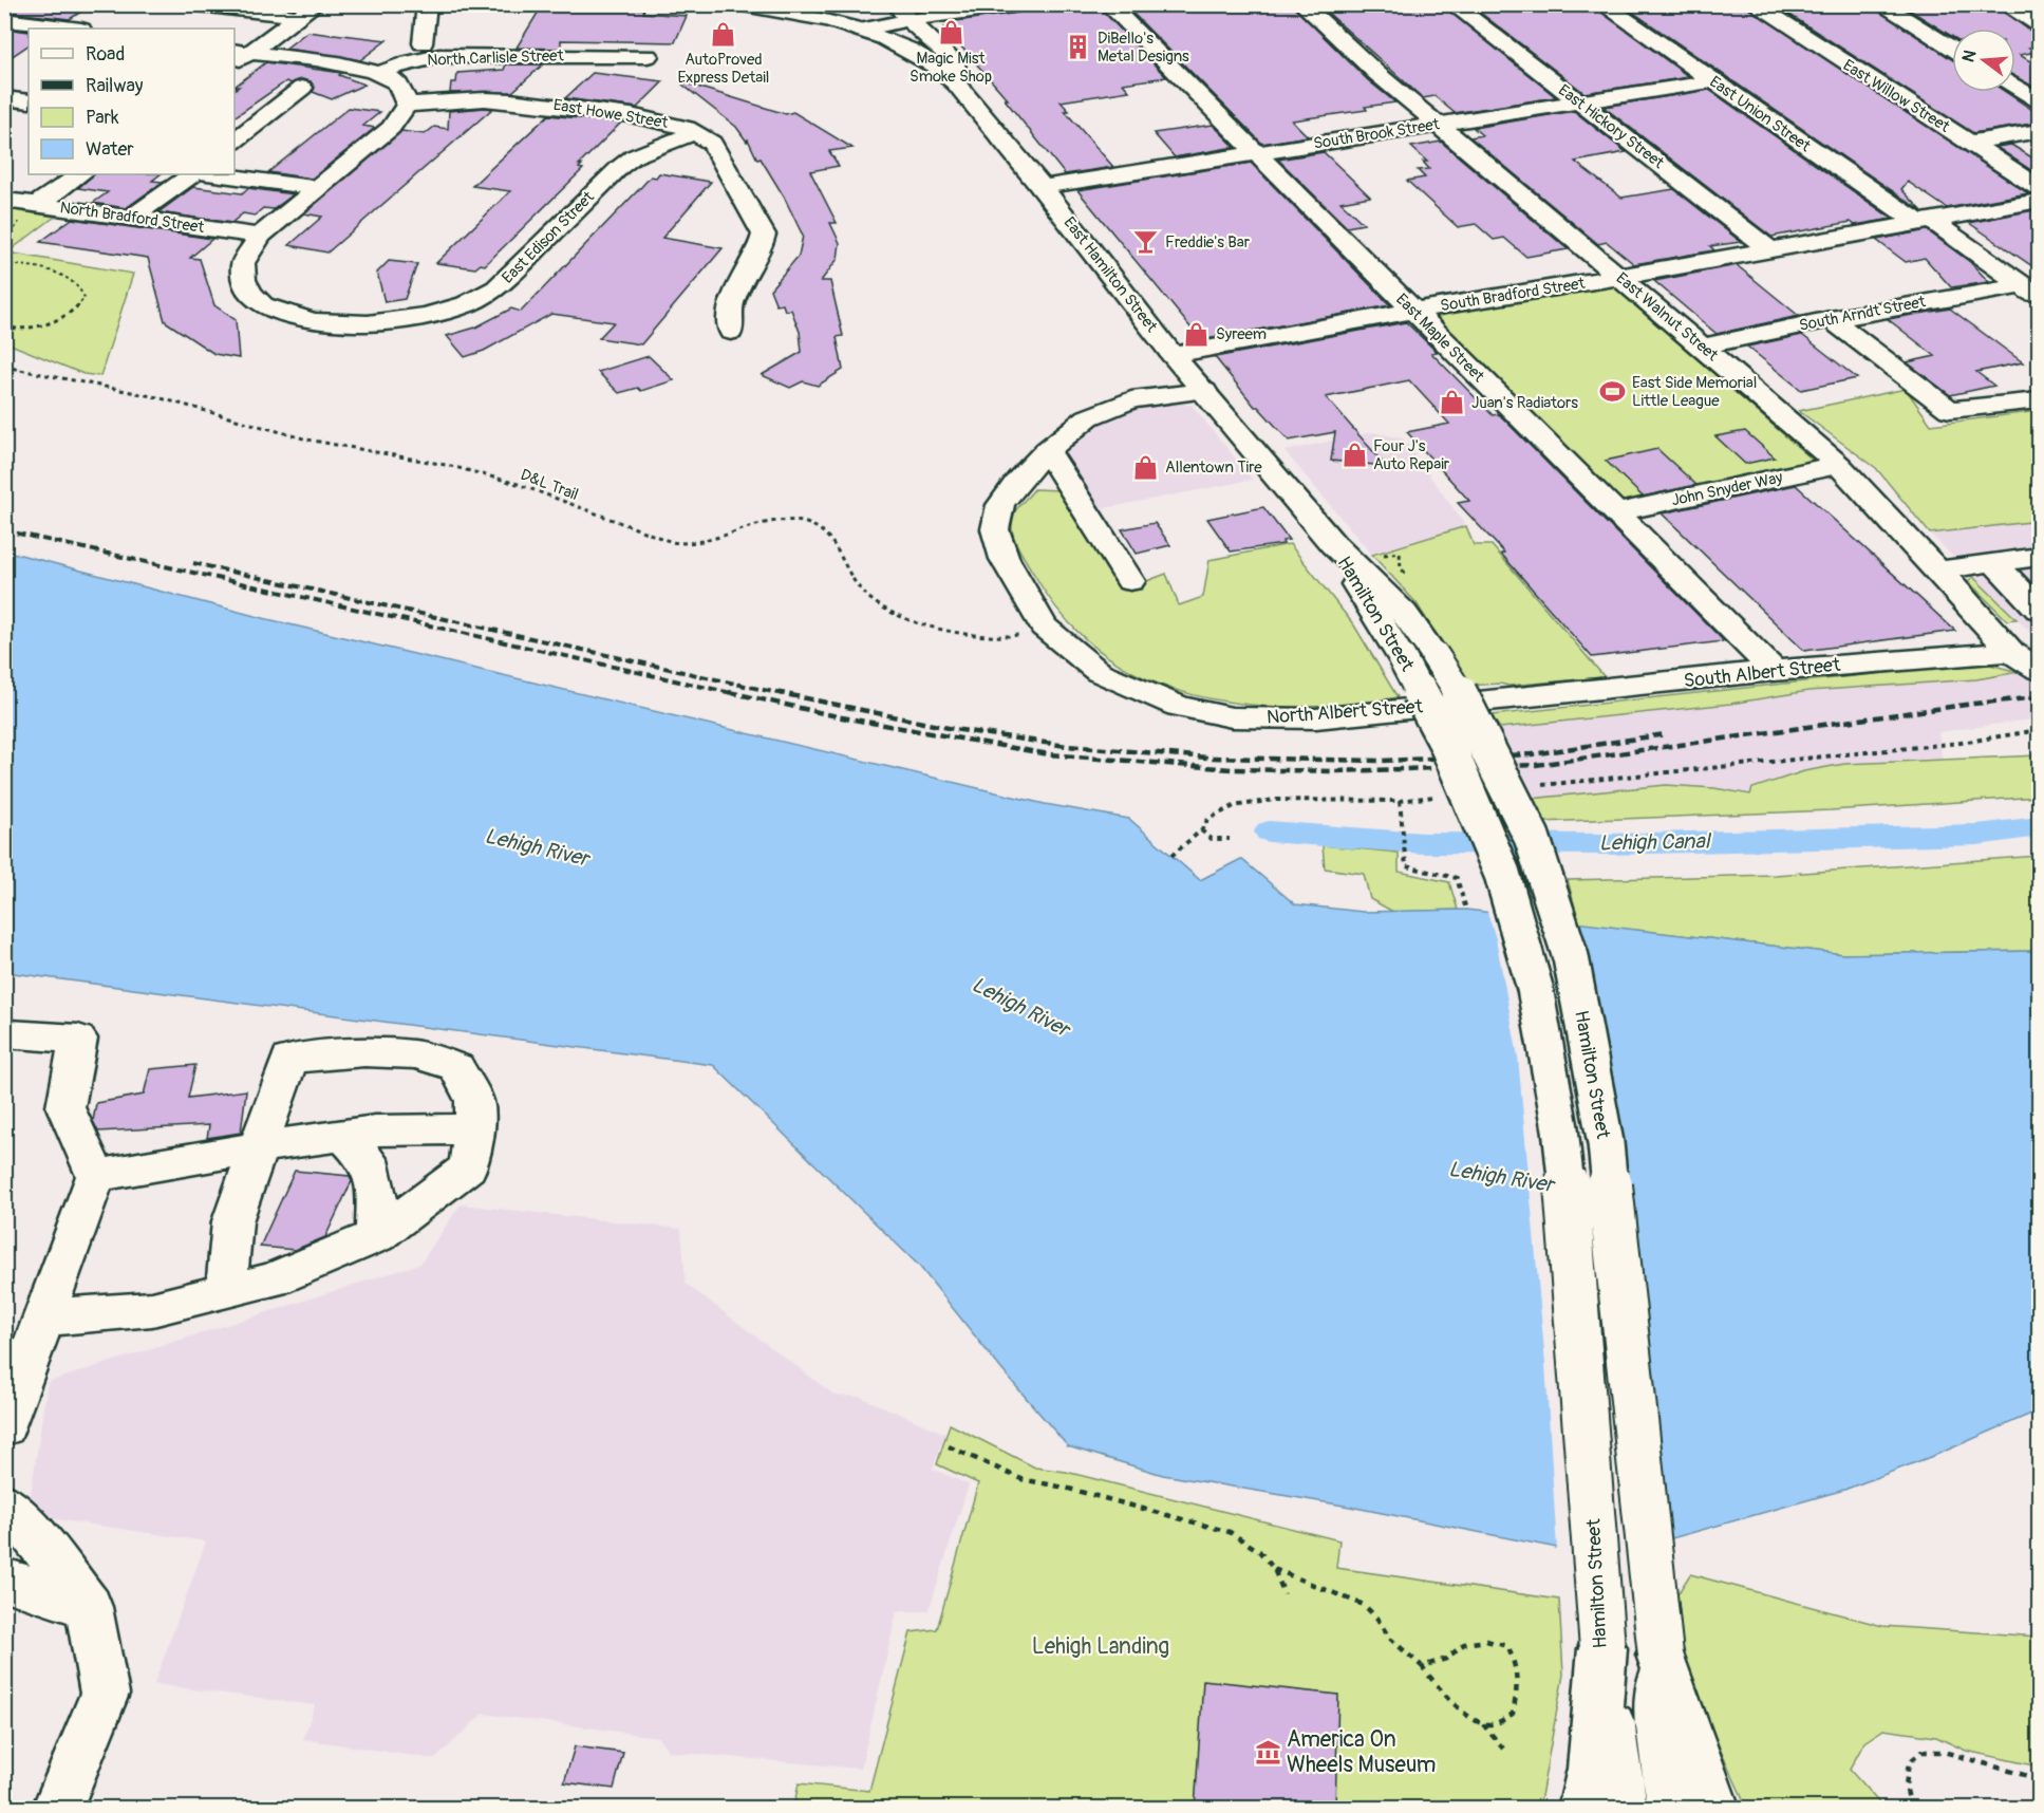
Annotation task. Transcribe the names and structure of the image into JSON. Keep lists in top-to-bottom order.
{
  "streets": {
    "street": [
      "North Carlisle Street",
      "East Willow Street",
      "East Howe Street",
      "East Union Street",
      "East Hickory Street",
      "South Brook Street",
      "North Bradford Street",
      "East Edison Street",
      "East Hamilton Street",
      "South Bradford Street",
      "South Arndt Street",
      "East Walnut Street",
      "East Maple Street",
      "John Snyder Way",
      "Hamilton Street",
      "South Albert Street",
      "North Albert Street"
    ],
    "path": ["D&L Trail"]
  },
  "crossings": [
    ["East Howe Street", "East Edison Street"],
    ["East Union Street", "South Brook Street"],
    ["East Union Street", "South Bradford Street"],
    ["East Union Street", "South Arndt Street"],
    ["East Hickory Street", "South Brook Street"],
    ["East Hickory Street", "South Bradford Street"],
    ["South Brook Street", "East Hamilton Street"],
    ["South Brook Street", "East Walnut Street"],
    ["South Brook Street", "East Maple Street"],
    ["North Bradford Street", "East Edison Street"],
    ["East Hamilton Street", "South Bradford Street"],
    ["East Hamilton Street", "Hamilton Street"],
    ["East Hamilton Street", "North Albert Street"],
    ["South Bradford Street", "East Walnut Street"],
    ["South Bradford Street", "East Maple Street"],
    ["South Arndt Street", "East Walnut Street"],
    ["East Walnut Street", "John Snyder Way"],
    ["East Walnut Street", "South Albert Street"],
    ["East Maple Street", "John Snyder Way"],
    ["East Maple Street", "South Albert Street"],
    ["D&L Trail", "North Albert Street"],
    ["South Albert Street", "North Albert Street"]
  ],
  "water": ["Lehigh Canal", "Lehigh River"],
  "parks": ["Lehigh Landing"],
  "places": {
    "shop": [
      "Magic Mist Smoke Shop",
      "AutoProved Express Detail",
      "Syreem",
      "Juan's Radiators",
      "Four J's Auto Repair",
      "Allentown Tire"
    ],
    "building": ["DiBello's Metal Designs"],
    "bar": ["Freddie's Bar"],
    "sports": ["East Side Memorial Little League"],
    "museum": ["America On Wheels Museum"]
  },
  "legend": [
    "Road",
    "Railway",
    "Park",
    "Water"
  ],
  "north": "left"
}
